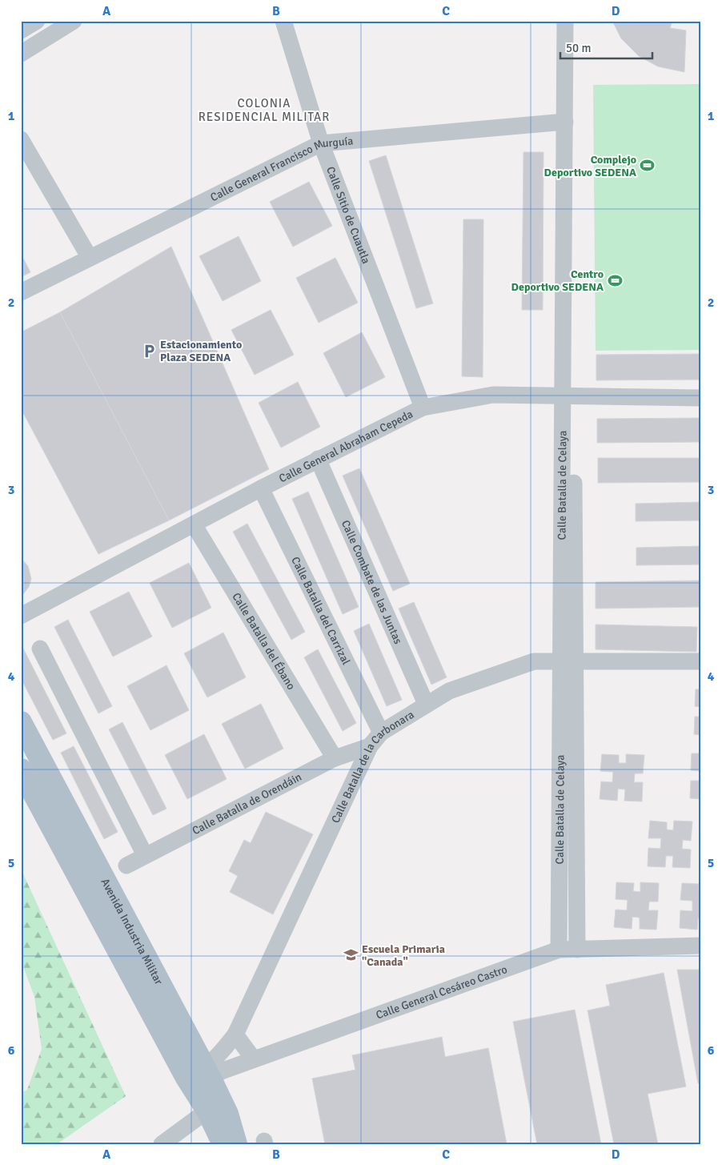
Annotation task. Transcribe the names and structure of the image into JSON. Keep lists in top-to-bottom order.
{
  "streets": {
    "main road": ["Avenida Industria Militar"],
    "street": [
      "Calle General Francisco Murguía",
      "Calle Sitio de Cuautla",
      "Calle General Abraham Cepeda",
      "Calle Batalla de Celaya",
      "Calle Combate de las Juntas",
      "Calle Batalla del Carrizal",
      "Calle Batalla del Ébano",
      "Calle Batalla de la Carbonara",
      "Calle Batalla de Orendáin",
      "Calle General Cesáreo Castro"
    ]
  },
  "crossings": [
    ["Calle General Francisco Murguía", "Calle Sitio de Cuautla"],
    ["Calle General Francisco Murguía", "Calle Batalla de Celaya"],
    ["Calle Sitio de Cuautla", "Calle General Abraham Cepeda"],
    ["Calle General Abraham Cepeda", "Calle Batalla de Celaya"],
    ["Calle General Abraham Cepeda", "Calle Combate de las Juntas"],
    ["Calle General Abraham Cepeda", "Calle Batalla del Carrizal"],
    ["Calle General Abraham Cepeda", "Calle Batalla del Ébano"],
    ["Calle Batalla de Celaya", "Calle Batalla de la Carbonara"],
    ["Calle Batalla de Celaya", "Calle General Cesáreo Castro"],
    ["Calle Combate de las Juntas", "Calle Batalla de la Carbonara"],
    ["Calle Batalla del Carrizal", "Calle Batalla de la Carbonara"],
    ["Calle Batalla del Ébano", "Calle Batalla de Orendáin"],
    ["Calle Batalla de la Carbonara", "Calle Batalla de Orendáin"],
    ["Calle Batalla de la Carbonara", "Avenida Industria Militar"],
    ["Calle Batalla de la Carbonara", "Calle General Cesáreo Castro"],
    ["Avenida Industria Militar", "Calle General Cesáreo Castro"]
  ],
  "districts": ["COLONIA RESIDENCIAL MILITAR"],
  "places": {
    "sports": ["Complejo Deportivo SEDENA", "Centro Deportivo SEDENA"],
    "parking": ["Estacionamiento Plaza SEDENA"],
    "school or university": ["Escuela Primaria \"Canada\""]
  },
  "scale_bar": "50 m",
  "grid": {
    "columns": [
      "A",
      "B",
      "C",
      "D"
    ],
    "rows": [
      "1",
      "2",
      "3",
      "4",
      "5",
      "6"
    ]
  }
}
